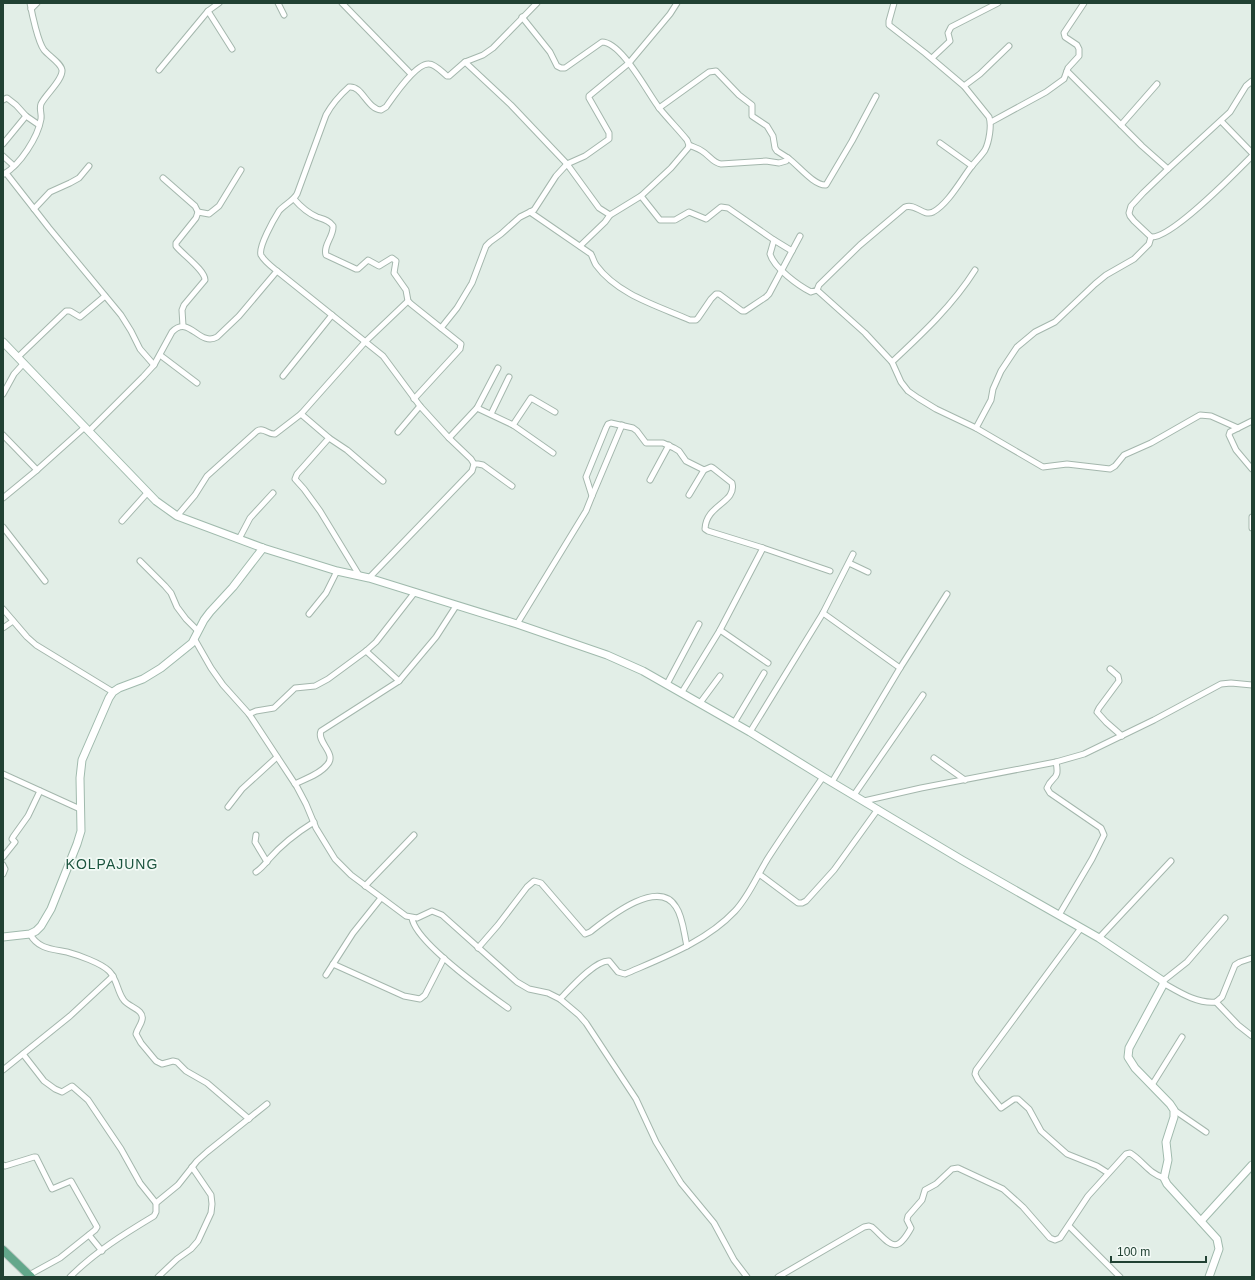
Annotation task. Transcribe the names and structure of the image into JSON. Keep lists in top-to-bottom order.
{
  "districts": ["KOLPAJUNG"],
  "scale_bar": "100 m"
}
